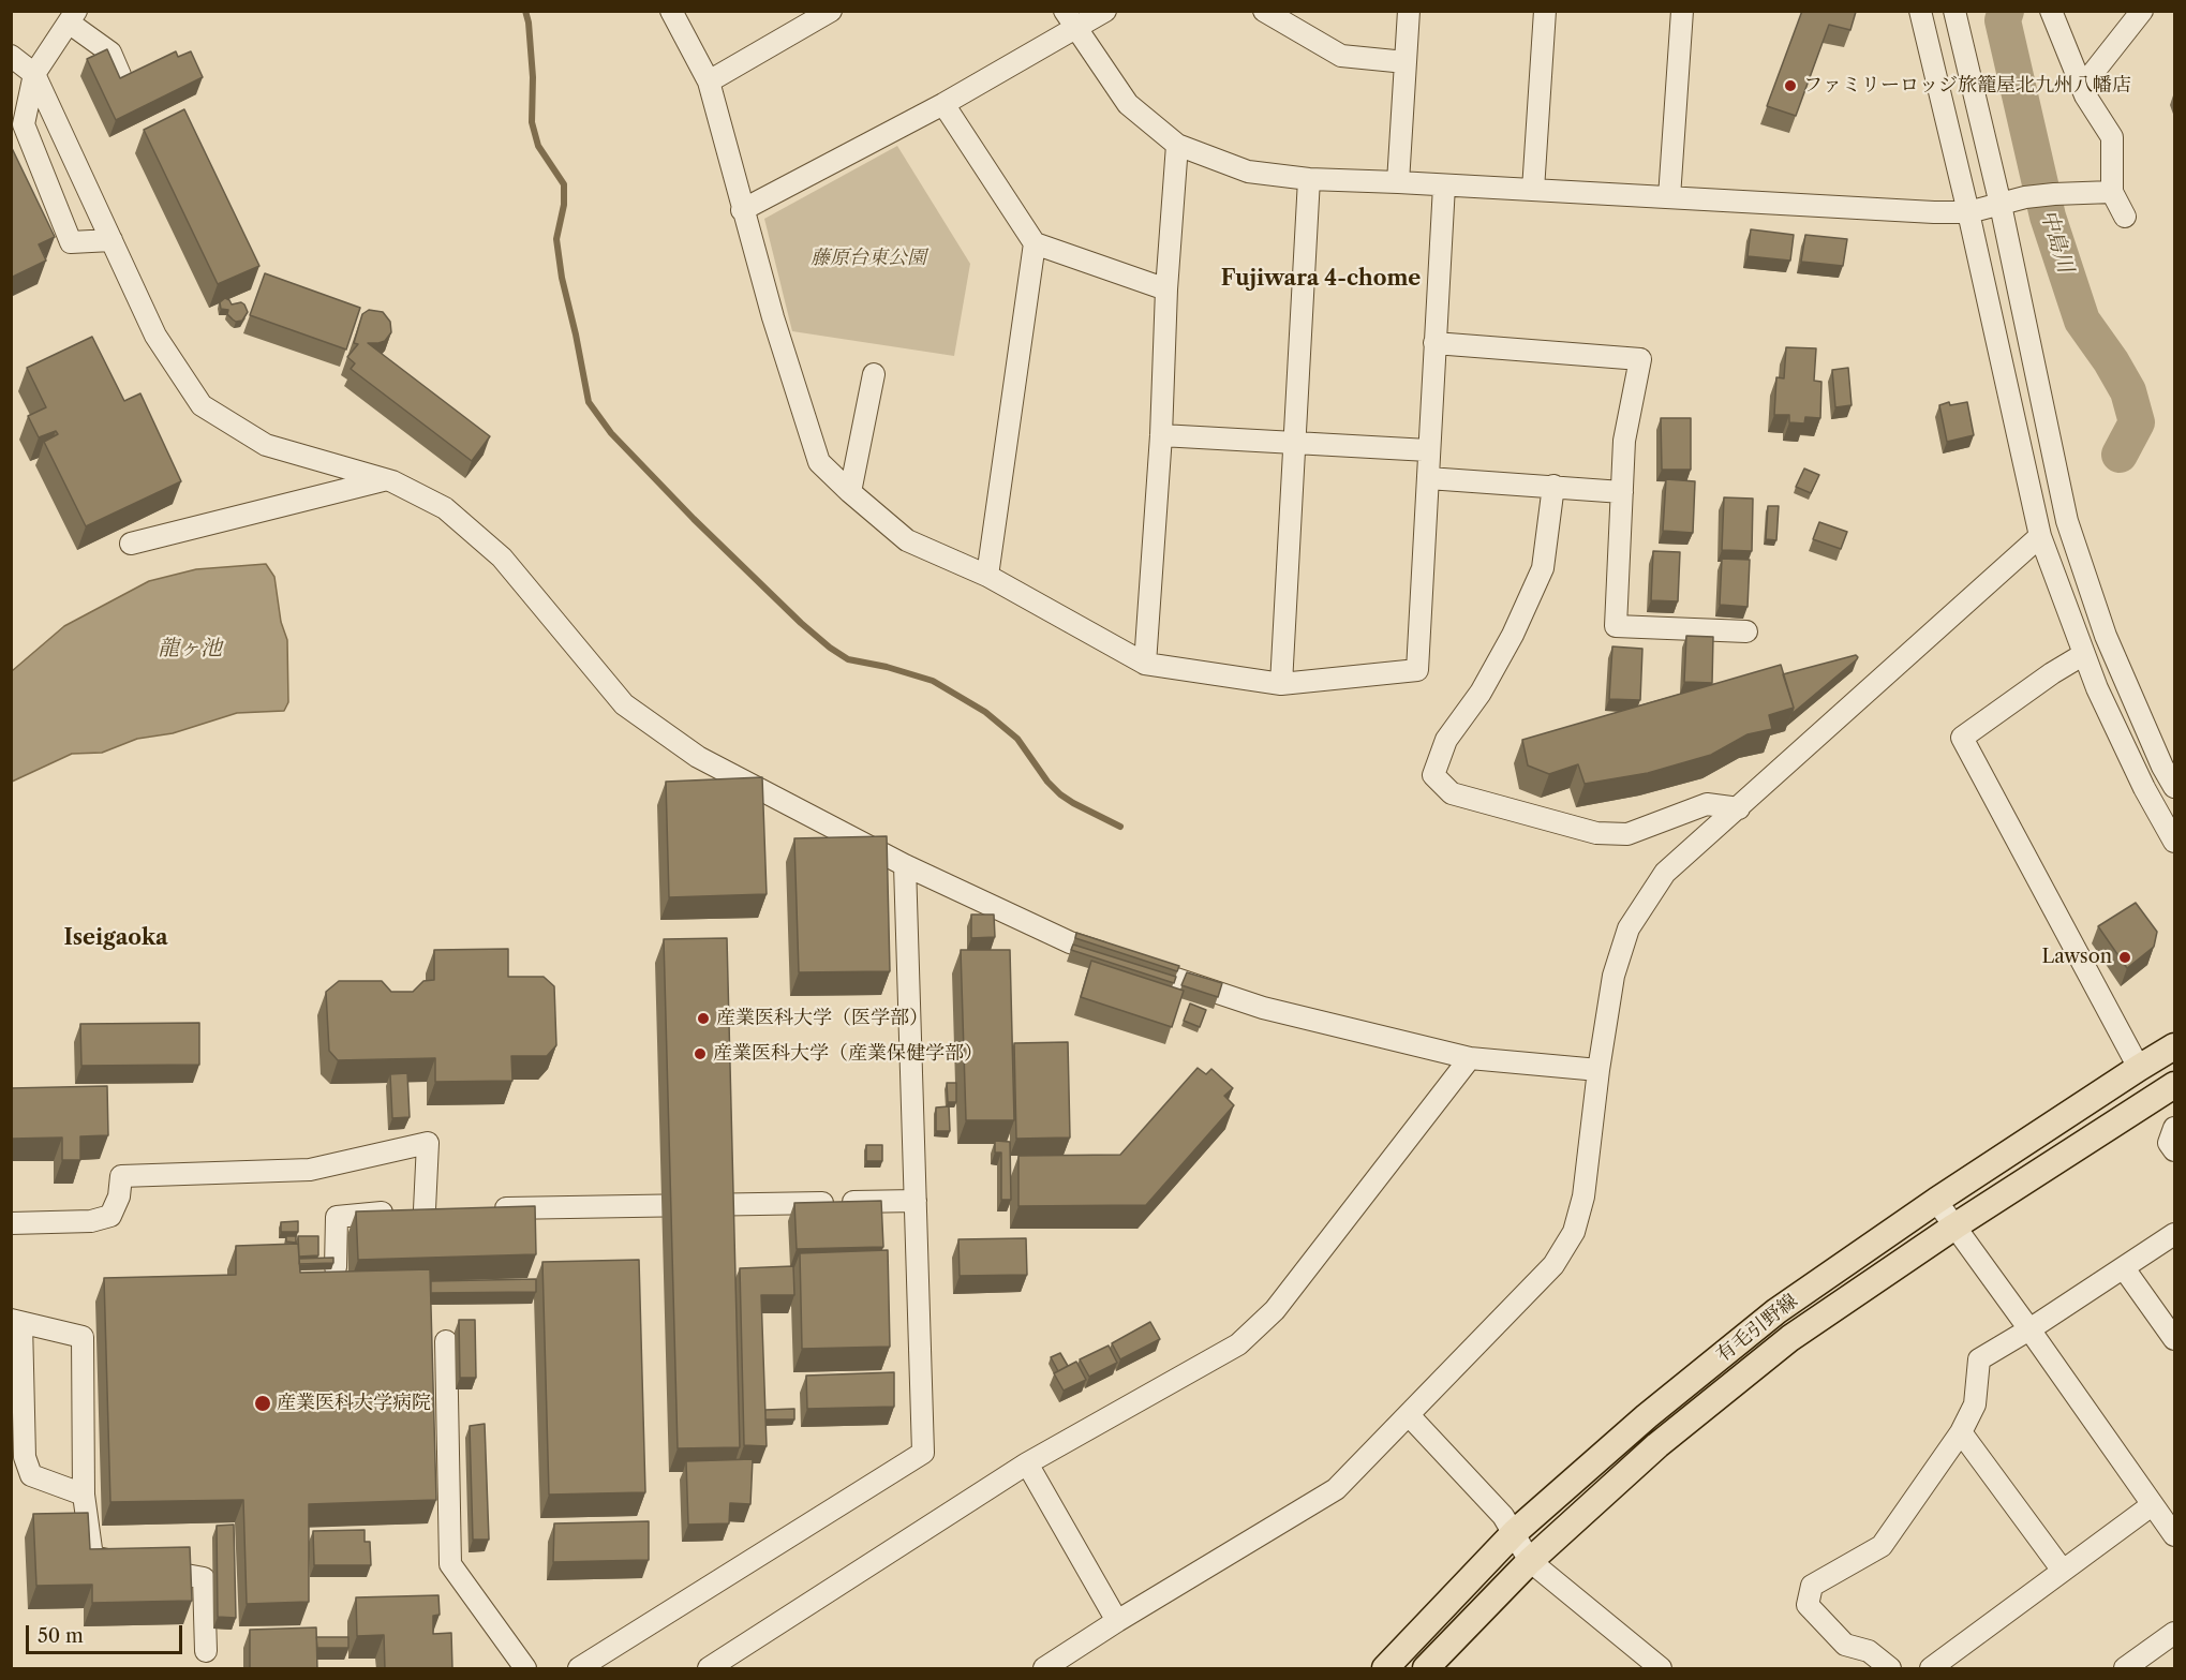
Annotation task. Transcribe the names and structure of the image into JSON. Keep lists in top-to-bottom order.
{
  "streets": {
    "main road": ["有毛引野線"]
  },
  "districts": ["Fujiwara 4-chome", "Iseigaoka"],
  "water": ["中島川", "龍ヶ池"],
  "parks": ["藤原台東公園"],
  "places": [
    "ファミリーロッジ旅籠屋北九州八幡店",
    "Lawson",
    "産業医科大学（医学部）",
    "産業医科大学（産業保健学部）",
    "産業医科大学病院"
  ],
  "scale_bar": "50 m"
}
